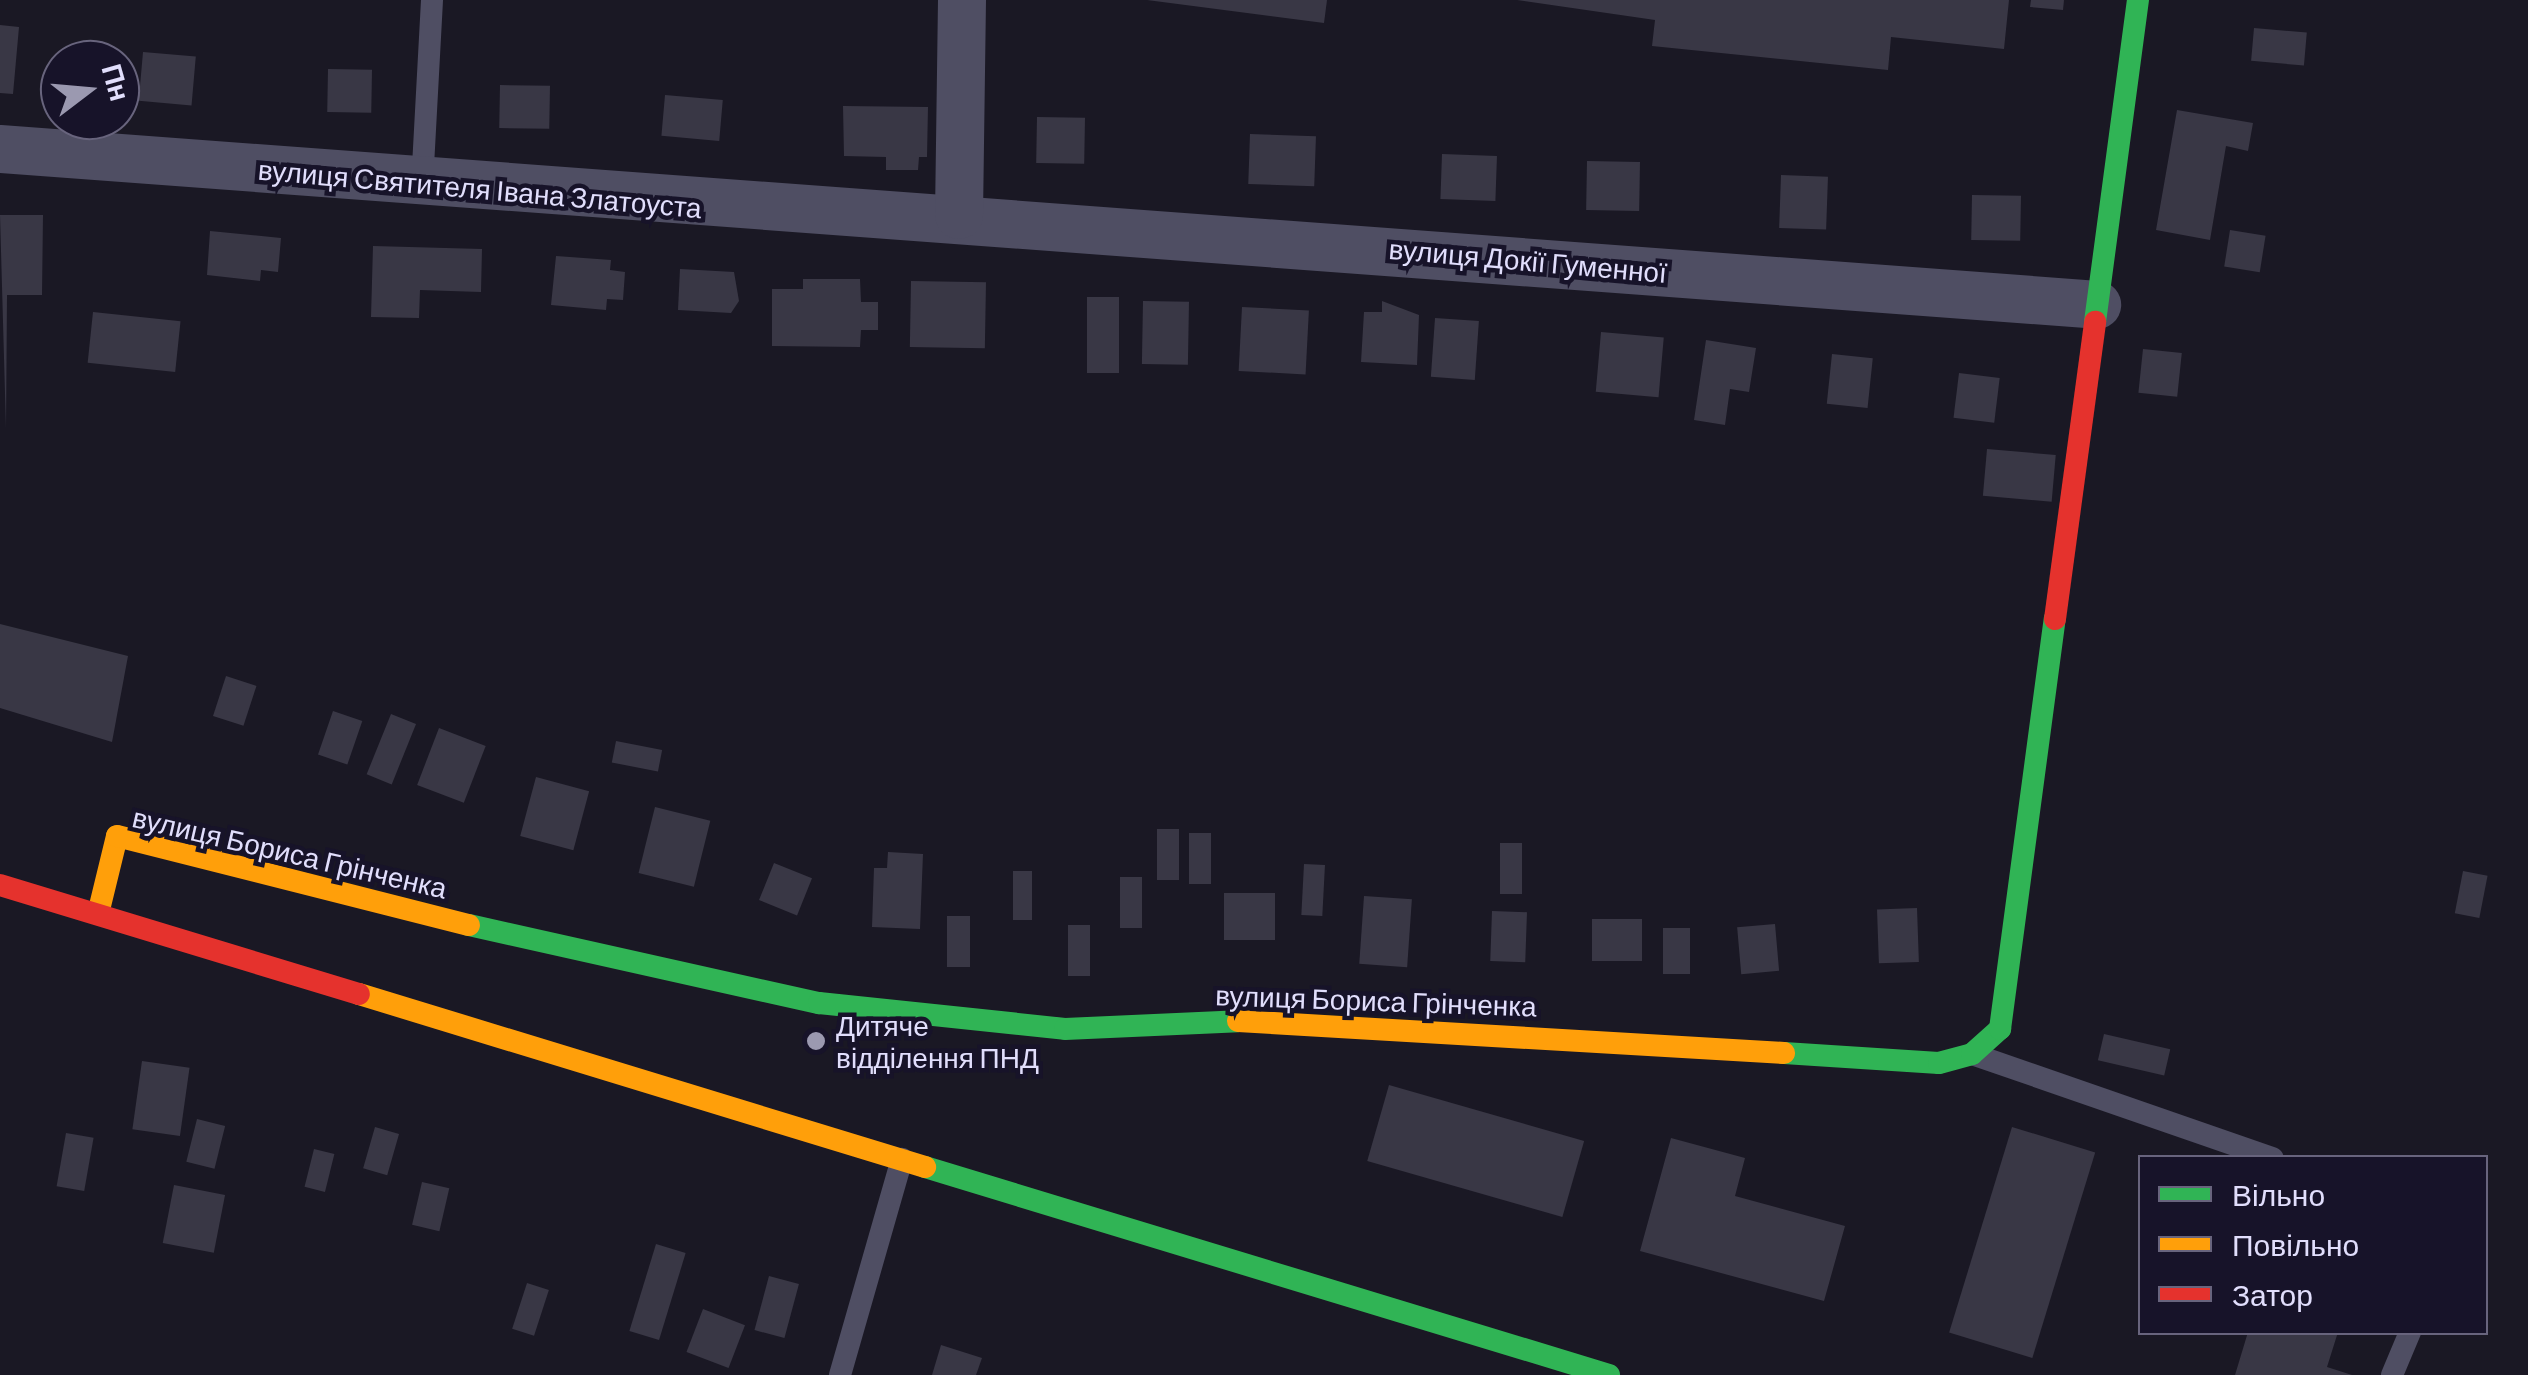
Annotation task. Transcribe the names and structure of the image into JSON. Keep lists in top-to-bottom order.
{
  "streets": {
    "street": ["вулиця Святителя Івана Златоуста", "вулиця Докії Гуменної", "вулиця Бориса Грінченка"]
  },
  "crossings": [
    ["вулиця Святителя Івана Златоуста", "вулиця Докії Гуменної"]
  ],
  "places": ["Дитяче відділення ПНД"],
  "legend": ["Вільно", "Повільно", "Затор"],
  "north": "right"
}
